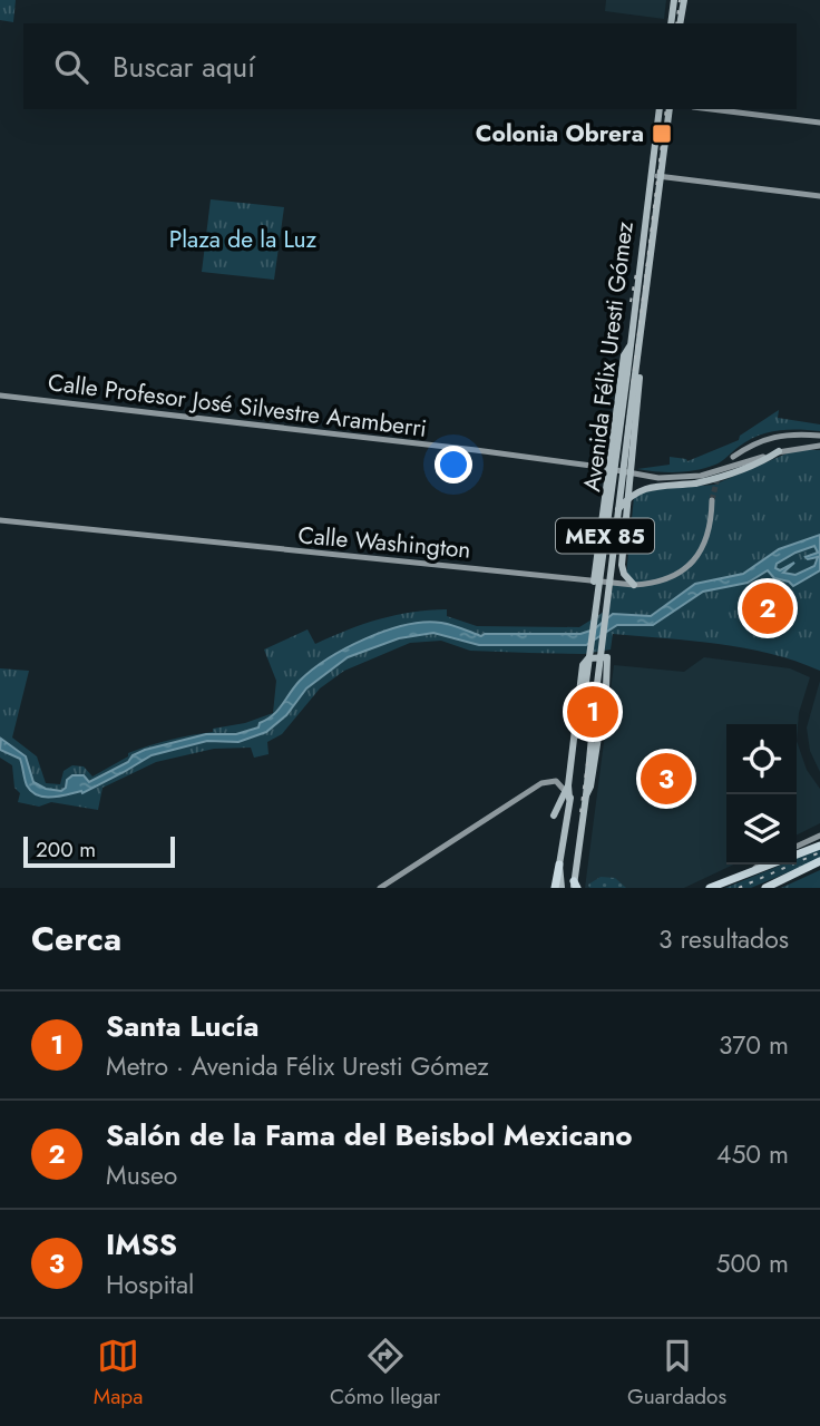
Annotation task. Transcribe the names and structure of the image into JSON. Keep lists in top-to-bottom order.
{
  "streets": {
    "main road": [
      "Avenida Félix Uresti Gómez",
      "Calle Profesor José Silvestre Aramberri",
      "MEX 85",
      "Calle Washington"
    ]
  },
  "parks": ["Plaza de la Luz"],
  "places": {
    "transit": ["Colonia Obrera"]
  },
  "scale_bar": "200 m",
  "page": {
    "search": "Buscar aquí",
    "pins": ["2", "1", "3"],
    "scale": "200 m",
    "heading": ["Cerca", "3 resultados"],
    "list": [
      {
        "mark": "1",
        "name": "Santa Lucía",
        "note": "Metro · Avenida Félix Uresti Gómez",
        "value": "370 m"
      },
      {
        "mark": "2",
        "name": "Salón de la Fama del Beisbol Mexicano",
        "note": "Museo",
        "value": "450 m"
      },
      {
        "mark": "3",
        "name": "IMSS",
        "note": "Hospital",
        "value": "500 m"
      }
    ],
    "nav": ["Mapa", "Cómo llegar", "Guardados"]
  }
}
